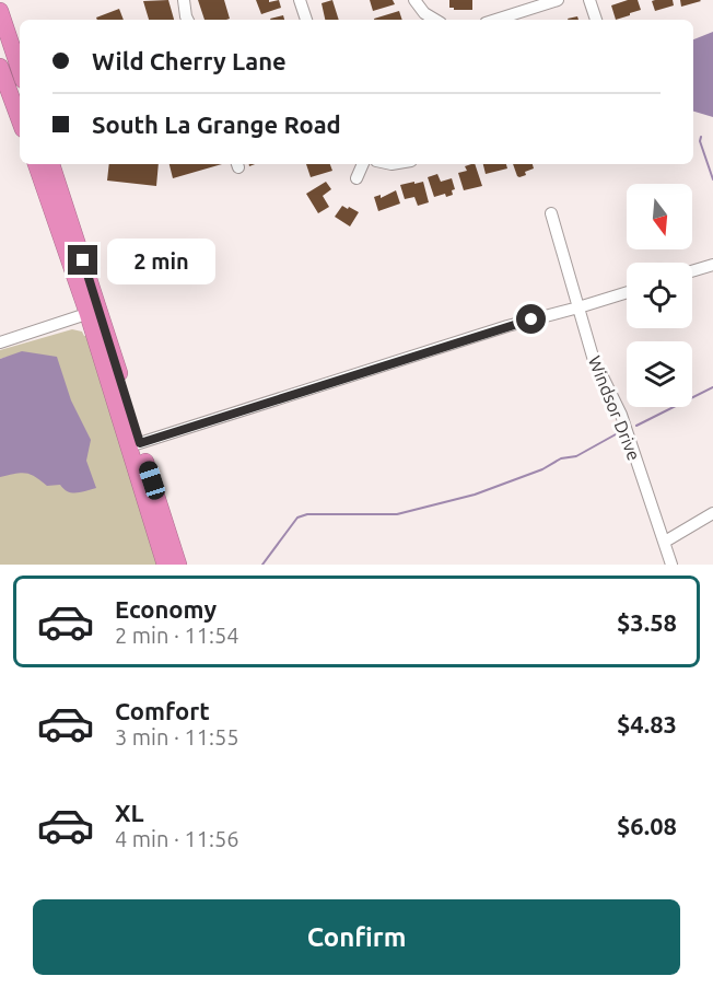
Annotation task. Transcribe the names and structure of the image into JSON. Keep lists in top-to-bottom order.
{
  "streets": {
    "street": ["Windsor Drive"]
  },
  "north": "bottom",
  "page": {
    "banner": ["Wild Cherry Lane", "South La Grange Road"],
    "bubble": "2 min",
    "list": [
      {
        "name": "Economy",
        "note": "2 min · 11:54",
        "value": "$3.58"
      },
      {
        "name": "Comfort",
        "note": "3 min · 11:55",
        "value": "$4.83"
      },
      {
        "name": "XL",
        "note": "4 min · 11:56",
        "value": "$6.08"
      }
    ],
    "buttons": "Confirm"
  }
}
